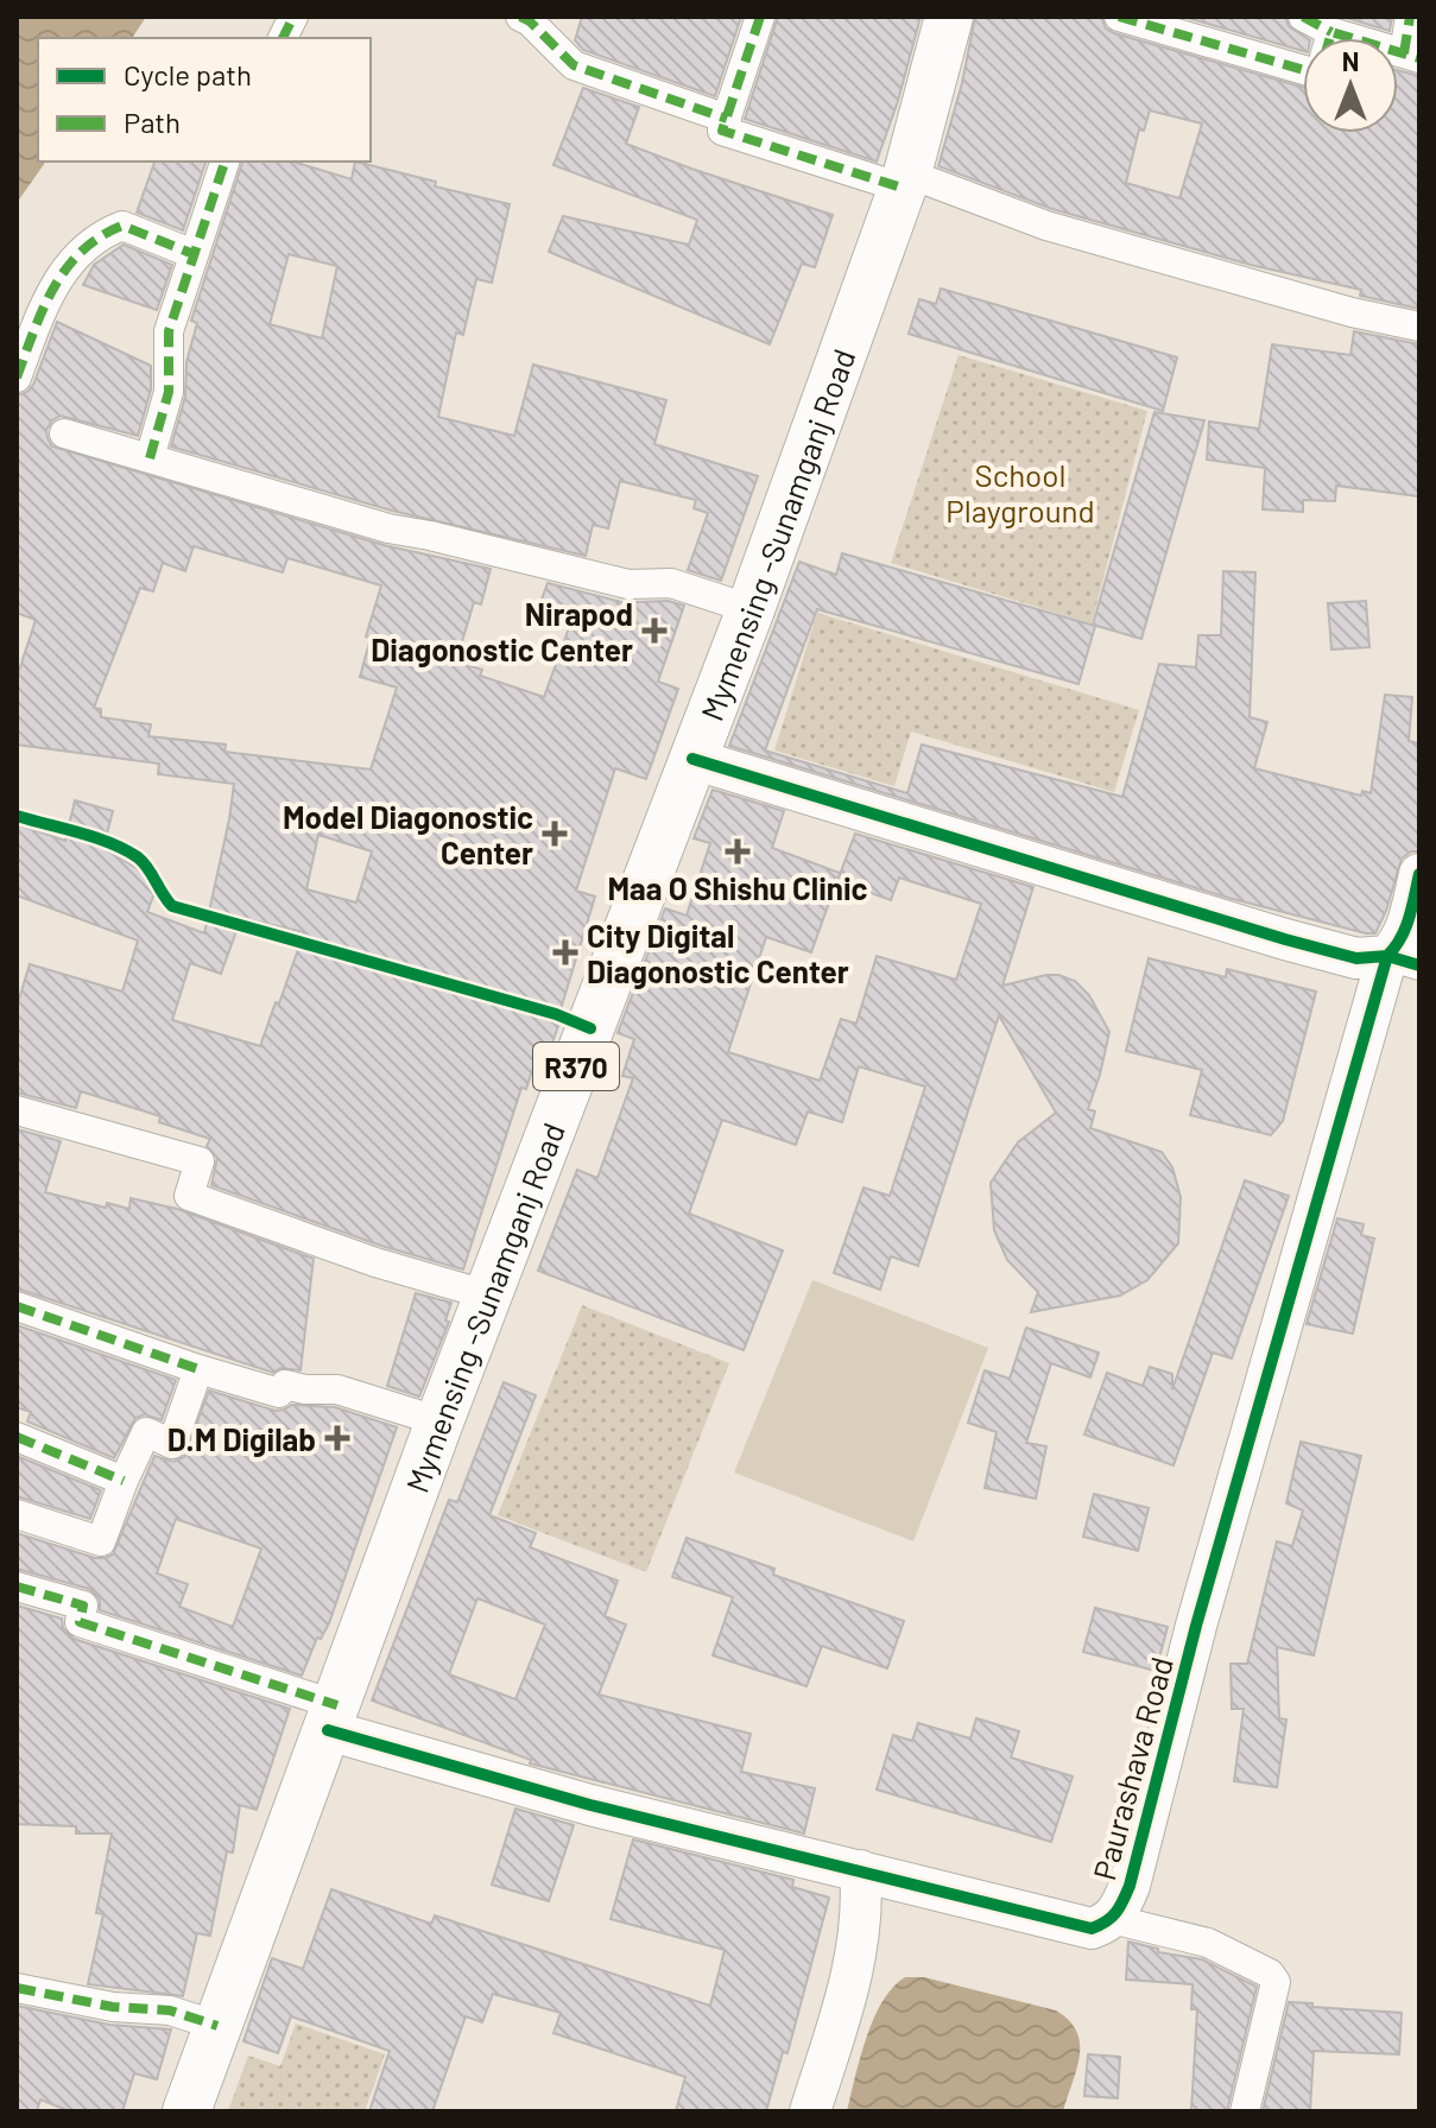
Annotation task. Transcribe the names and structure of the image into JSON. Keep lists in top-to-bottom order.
{
  "streets": {
    "main road": ["Mymensing -Sunamganj Road", "R370"],
    "street": ["Paurashava Road"]
  },
  "crossings": [
    ["Mymensing -Sunamganj Road", "Paurashava Road"]
  ],
  "parks": ["School Playground"],
  "places": {
    "health": [
      "Nirapod Diagonostic Center",
      "Model Diagonostic Center",
      "Maa O Shishu Clinic",
      "City Digital Diagonostic Center",
      "D.M Digilab"
    ]
  },
  "legend": ["Cycle path", "Path"],
  "north": "top"
}
